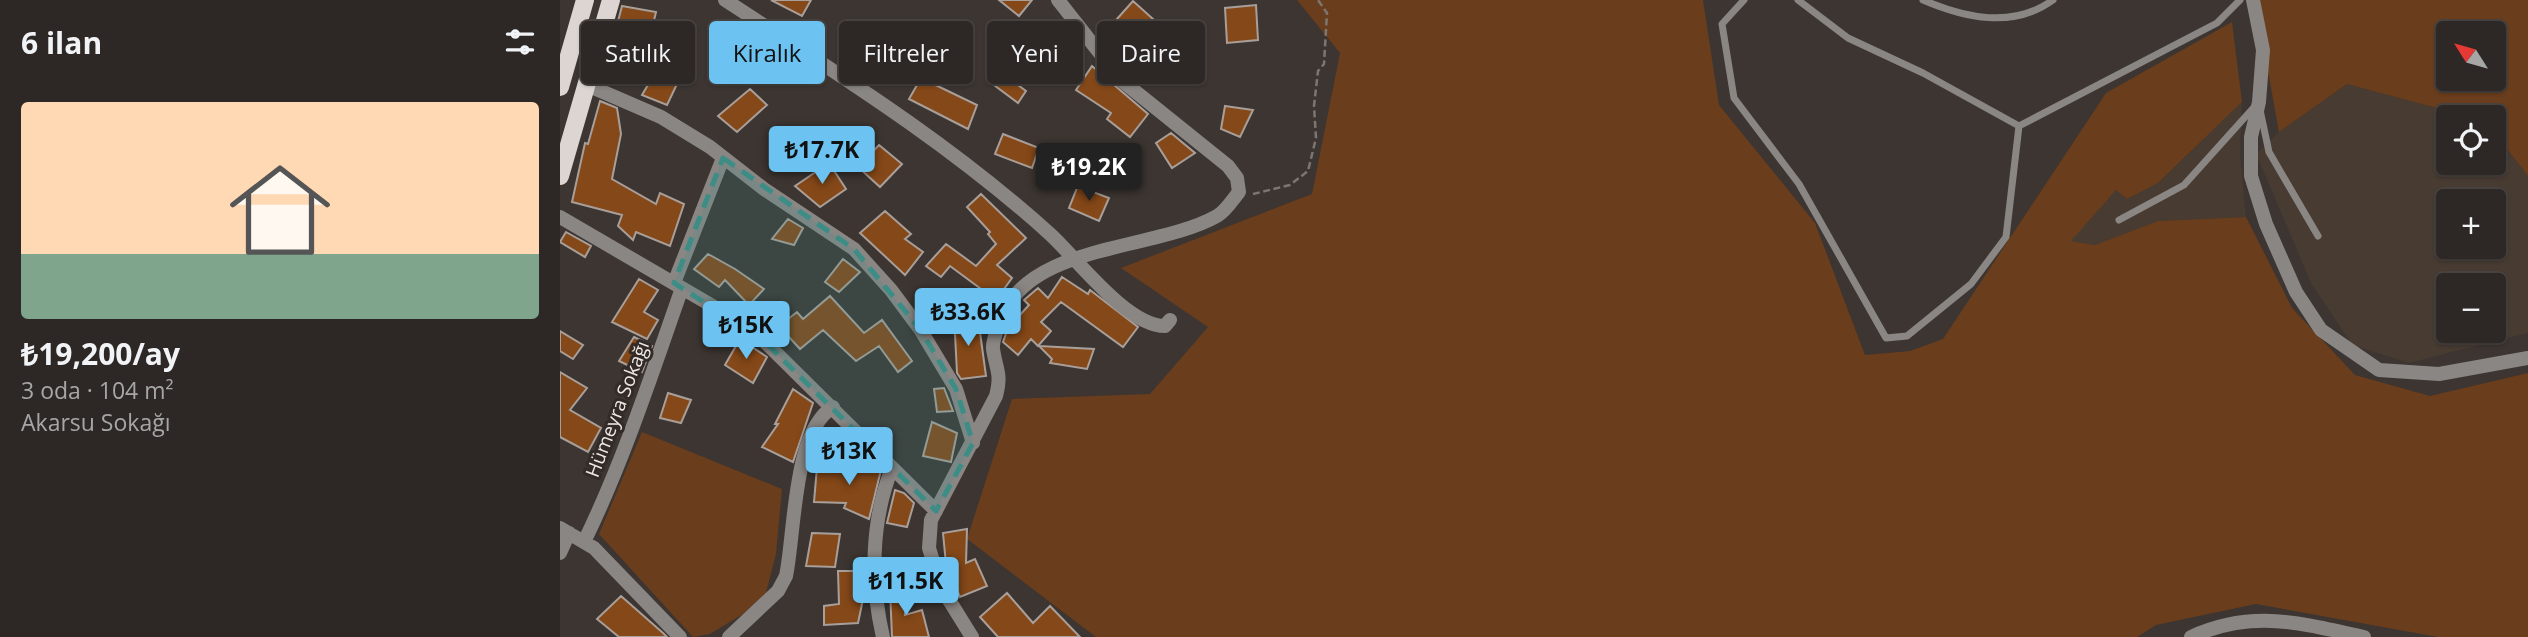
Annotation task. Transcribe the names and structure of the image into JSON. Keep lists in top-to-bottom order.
{
  "streets": {
    "street": ["Hümeyra Sokağı"]
  },
  "north": "top left",
  "page": {
    "heading": "6 ilan",
    "map_buttons": ["+", "−"],
    "chip": [
      "Satılık",
      "Kiralık",
      "Filtreler",
      "Yeni",
      "Daire"
    ],
    "list": [
      {
        "name": "₺19,200/ay",
        "note": "3 oda · 104 m² · Akarsu Sokağı"
      }
    ],
    "price": [
      "₺17.7K",
      "₺19.2K",
      "₺33.6K",
      "₺15K",
      "₺13K",
      "₺11.5K"
    ]
  }
}
